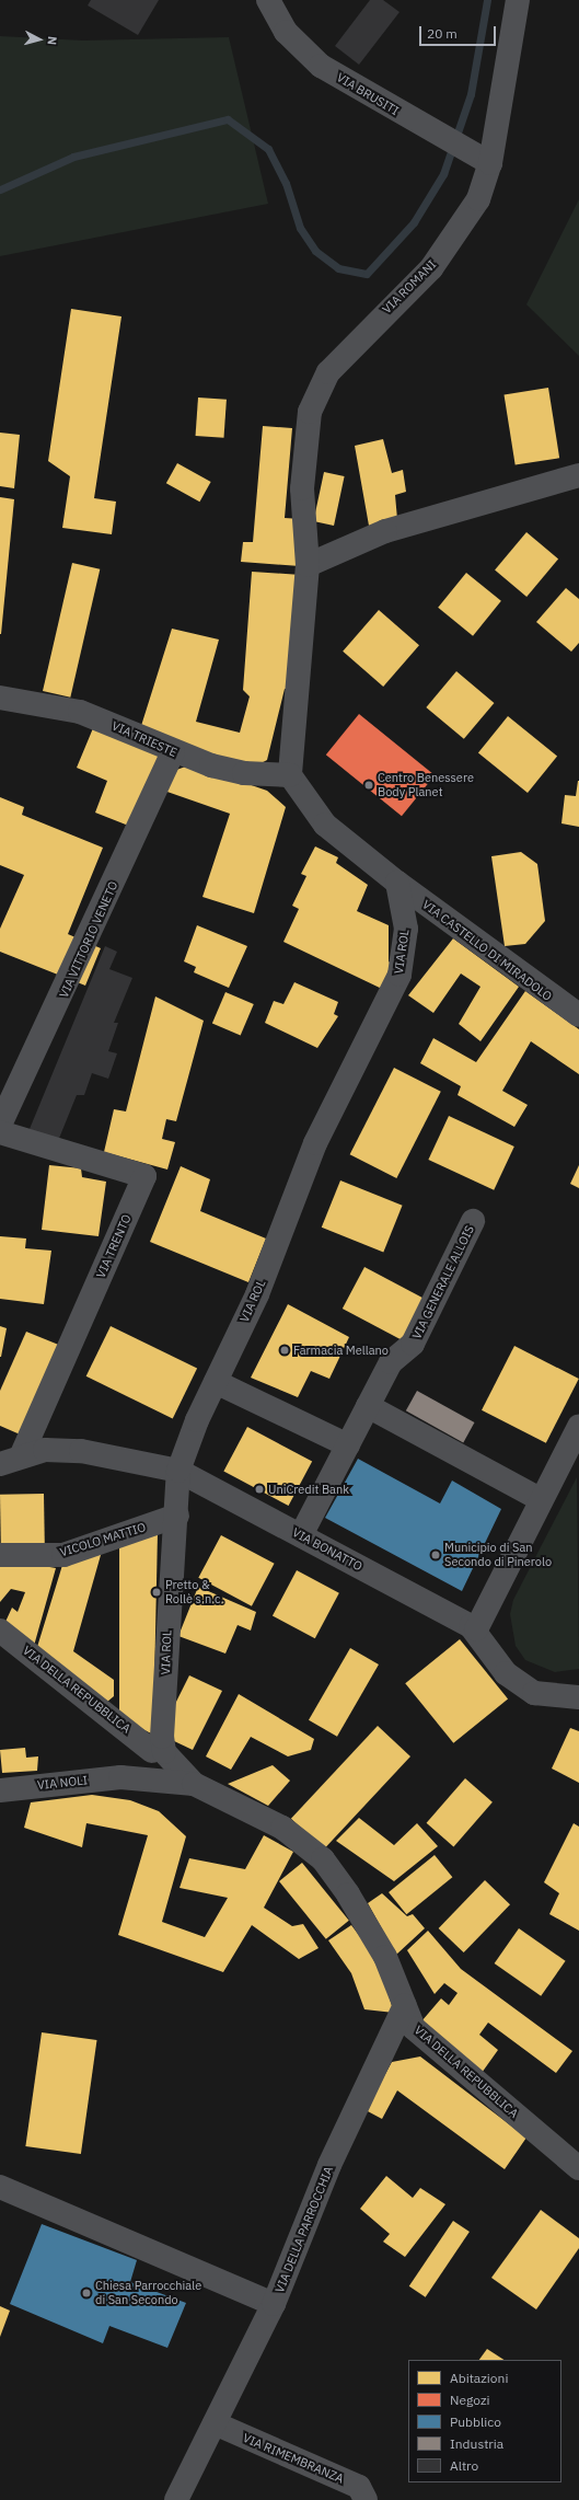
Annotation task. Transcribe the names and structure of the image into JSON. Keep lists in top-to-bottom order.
{
  "streets": {
    "street": [
      "VIA BRUSITI",
      "VIA ROMANI",
      "VIA TRIESTE",
      "VIA VITTORIO VENETO",
      "VIA CASTELLO DI MIRADOLO",
      "VIA ROL",
      "VIA TRENTO",
      "VIA GENERALE ALLOIS",
      "VICOLO MATTIO",
      "VIA BONATTO",
      "VIA DELLA REPUBBLICA",
      "VIA NOLI",
      "VIA DELLA PARROCCHIA",
      "VIA RIMEMBRANZA"
    ]
  },
  "crossings": [
    ["VIA BRUSITI", "VIA ROMANI"],
    ["VIA ROMANI", "VIA TRIESTE"],
    ["VIA ROMANI", "VIA CASTELLO DI MIRADOLO"],
    ["VIA TRIESTE", "VIA VITTORIO VENETO"],
    ["VIA TRIESTE", "VIA CASTELLO DI MIRADOLO"],
    ["VIA CASTELLO DI MIRADOLO", "VIA ROL"],
    ["VIA ROL", "VICOLO MATTIO"],
    ["VIA ROL", "VIA BONATTO"],
    ["VIA ROL", "VIA DELLA REPUBBLICA"],
    ["VIA TRENTO", "VIA BONATTO"],
    ["VIA GENERALE ALLOIS", "VIA BONATTO"],
    ["VIA DELLA REPUBBLICA", "VIA NOLI"],
    ["VIA DELLA REPUBBLICA", "VIA DELLA PARROCCHIA"]
  ],
  "places": [
    "Centro Benessere Body Planet",
    "Farmacia Mellano",
    "UniCredit Bank",
    "Municipio di San Secondo di Pinerolo",
    "Pretto & Rollè s.n.c.",
    "Chiesa Parrocchiale di San Secondo"
  ],
  "legend": [
    "Abitazioni",
    "Negozi",
    "Pubblico",
    "Industria",
    "Altro"
  ],
  "scale_bar": "20 m",
  "north": "right"
}
